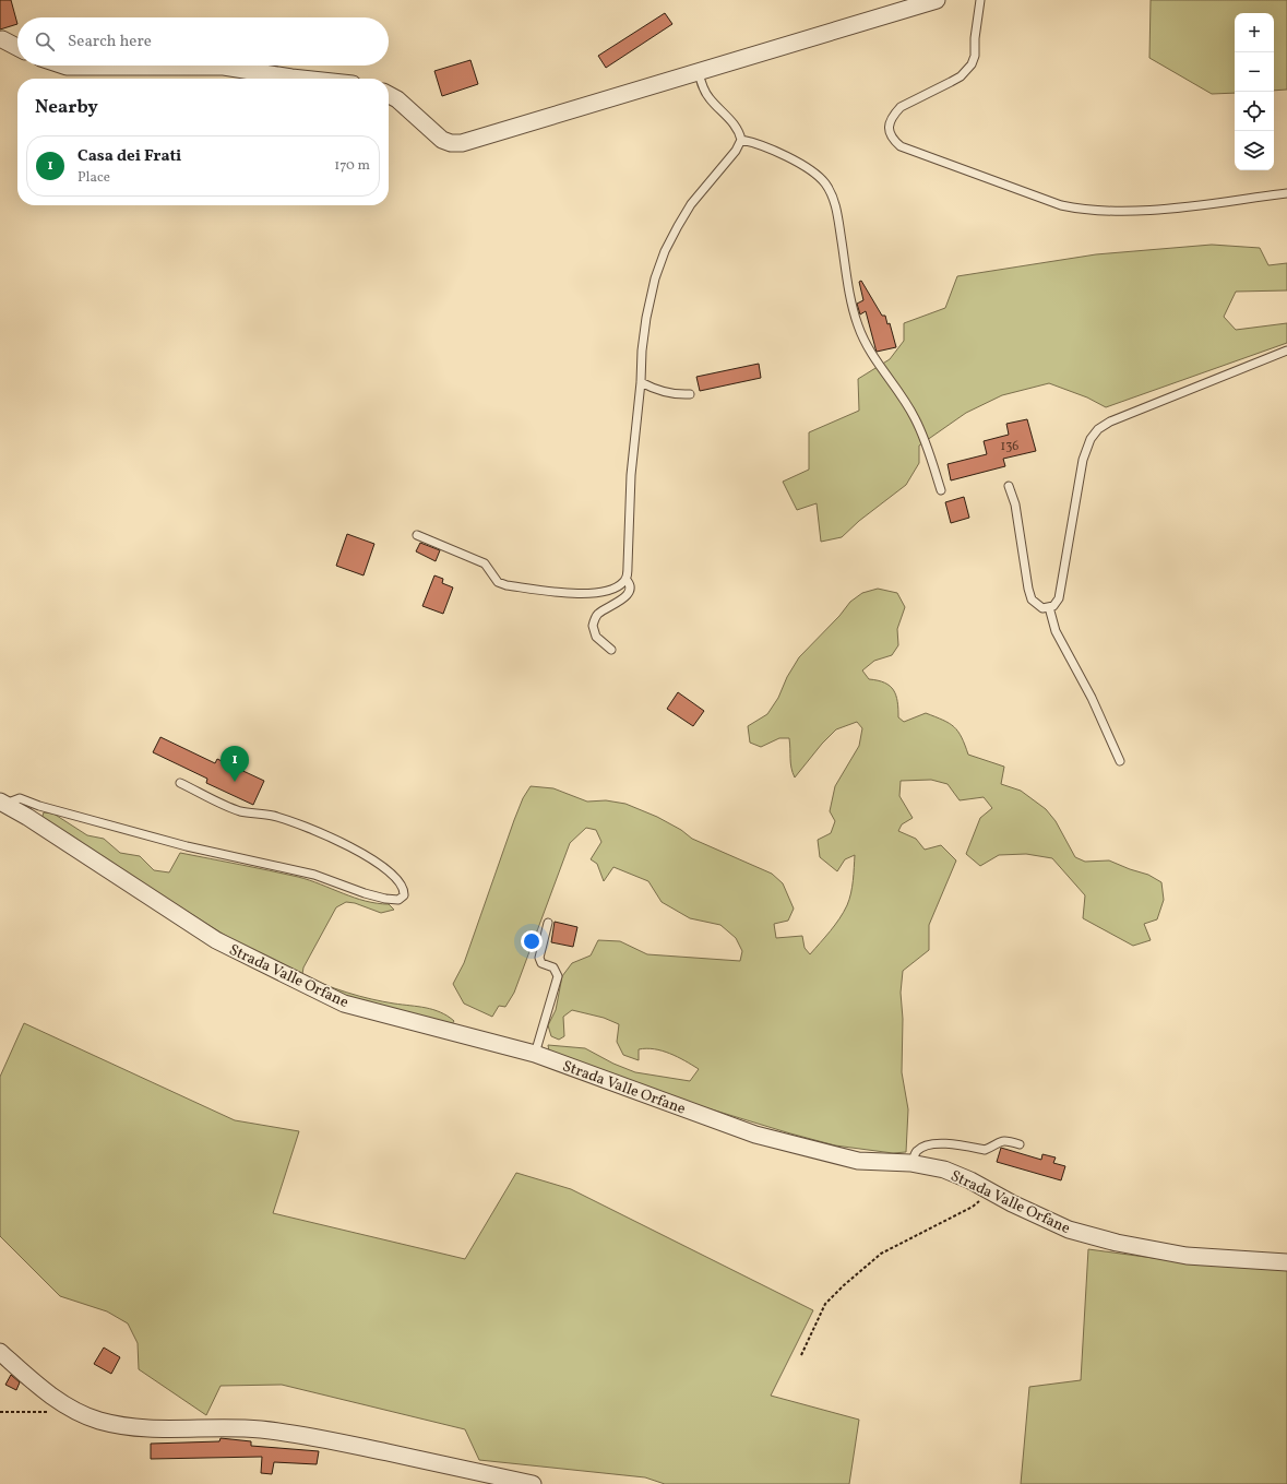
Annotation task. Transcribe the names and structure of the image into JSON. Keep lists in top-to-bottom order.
{
  "streets": {
    "street": ["Strada Valle Orfane"]
  },
  "house_numbers": ["136"],
  "page": {
    "map_buttons": ["+", "−"],
    "search": "Search here",
    "heading": "Nearby",
    "list": [
      {
        "mark": "1",
        "name": "Casa dei Frati",
        "note": "Place",
        "value": "170 m"
      }
    ],
    "pins": "1"
  }
}
